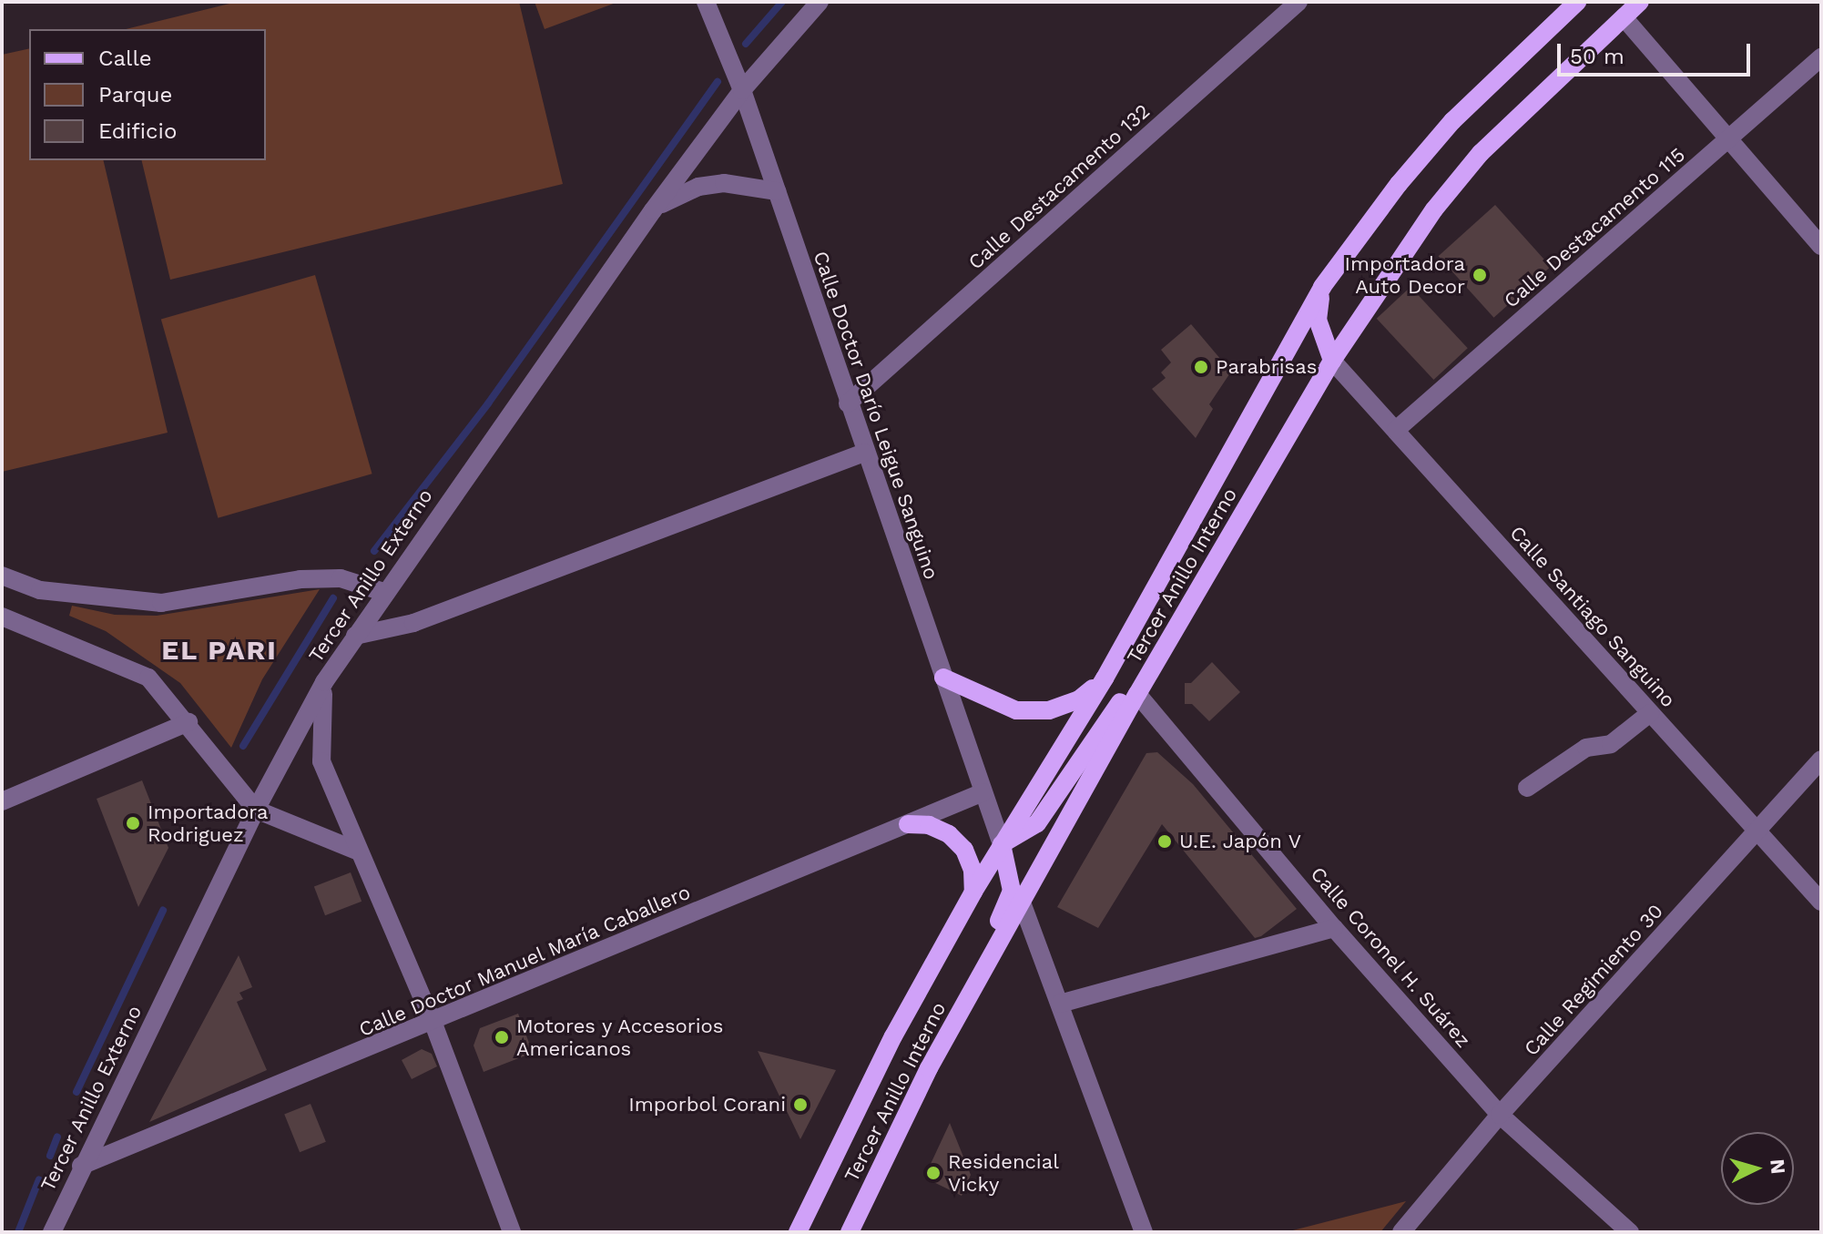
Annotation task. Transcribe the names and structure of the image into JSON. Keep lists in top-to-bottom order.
{
  "streets": {
    "main road": ["Tercer Anillo Interno"],
    "street": [
      "Calle Destacamento 132",
      "Calle Destacamento 115",
      "Calle Doctor Darío Leigue Sanguino",
      "Tercer Anillo Externo",
      "Calle Santiago Sanguino",
      "Calle Coronel H. Suárez",
      "Calle Doctor Manuel María Caballero",
      "Calle Regimiento 30"
    ]
  },
  "crossings": [
    ["Calle Destacamento 132", "Calle Doctor Darío Leigue Sanguino"],
    ["Calle Destacamento 115", "Calle Santiago Sanguino"],
    ["Calle Doctor Darío Leigue Sanguino", "Tercer Anillo Externo"],
    ["Calle Doctor Darío Leigue Sanguino", "Tercer Anillo Interno"],
    ["Calle Doctor Darío Leigue Sanguino", "Calle Doctor Manuel María Caballero"],
    ["Tercer Anillo Externo", "Calle Doctor Manuel María Caballero"],
    ["Tercer Anillo Interno", "Calle Santiago Sanguino"],
    ["Tercer Anillo Interno", "Calle Coronel H. Suárez"],
    ["Calle Santiago Sanguino", "Calle Regimiento 30"],
    ["Calle Coronel H. Suárez", "Calle Regimiento 30"]
  ],
  "districts": ["EL PARI"],
  "places": [
    "Importadora Auto Decor",
    "Parabrisas",
    "Importadora Rodriguez",
    "U.E. Japón V",
    "Motores y Accesorios Americanos",
    "Imporbol Corani",
    "Residencial Vicky"
  ],
  "legend": ["Calle", "Parque", "Edificio"],
  "scale_bar": "50 m",
  "north": "right"
}
